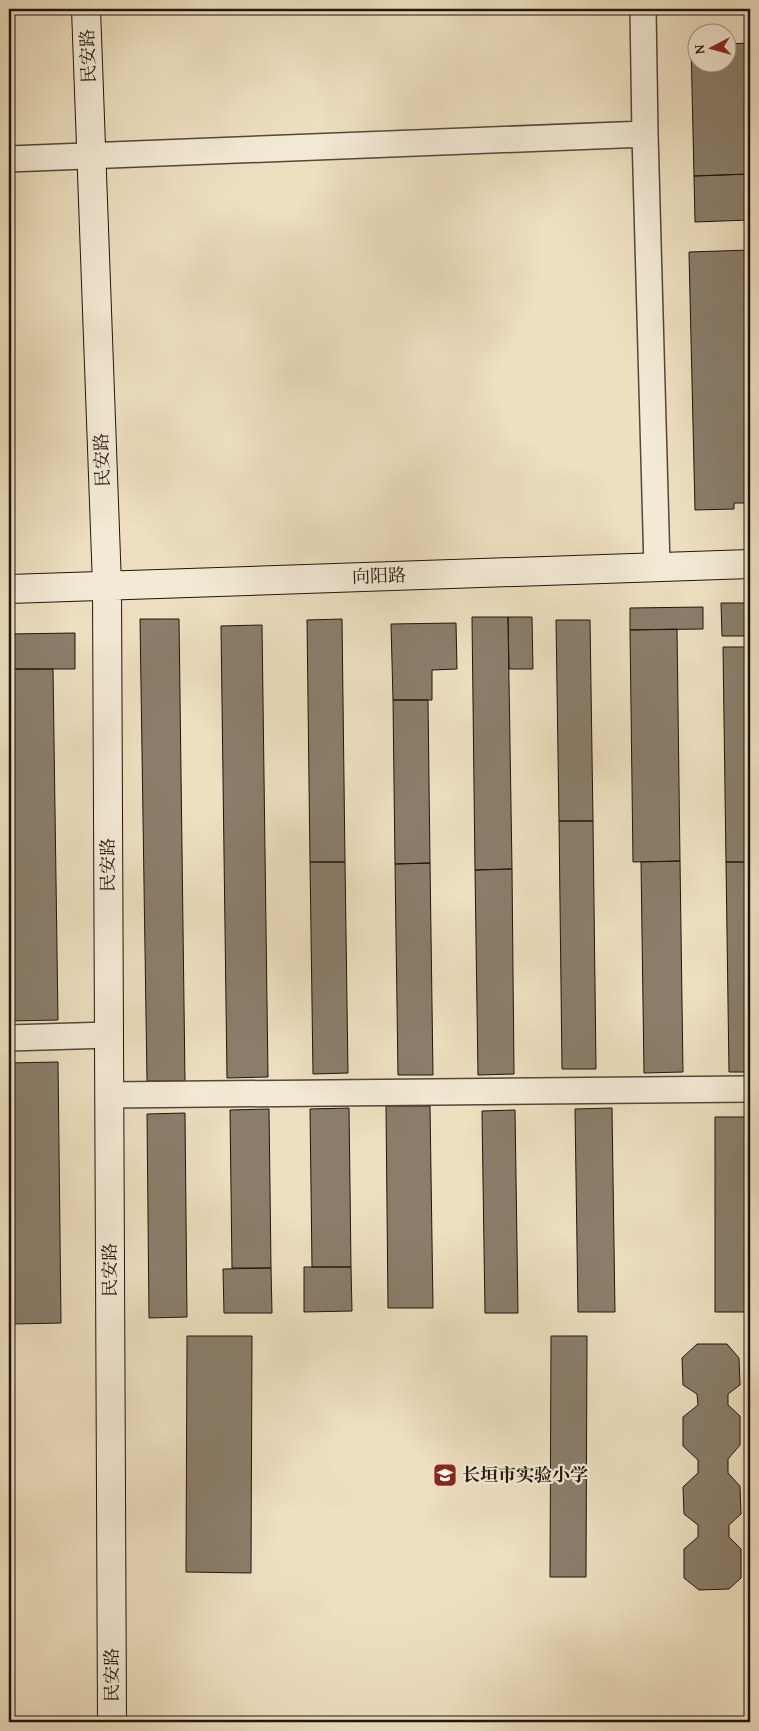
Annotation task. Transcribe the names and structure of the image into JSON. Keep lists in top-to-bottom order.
{
  "streets": {
    "street": ["民安路", "向阳路"]
  },
  "crossings": [
    ["民安路", "向阳路"]
  ],
  "places": {
    "school or university": ["长垣市实验小学"]
  },
  "north": "left"
}
